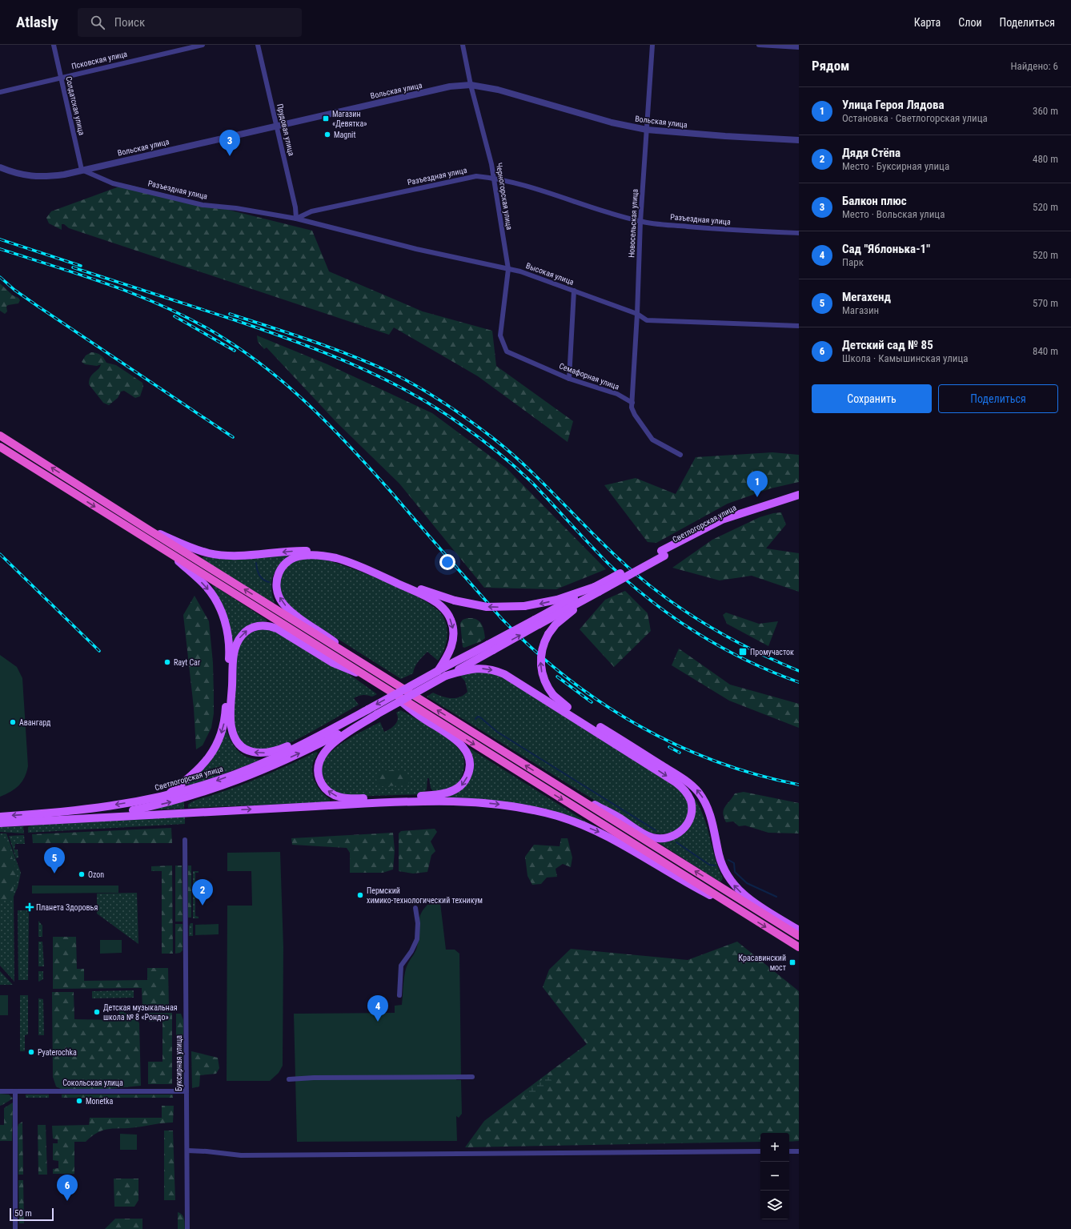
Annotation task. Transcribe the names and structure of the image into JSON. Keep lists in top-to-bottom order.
{
  "streets": {
    "main road": ["Светлогорская улица"],
    "street": [
      "Псковская улица",
      "Вольская улица",
      "Солдатская улица",
      "Прудовая улица",
      "Разъездная улица",
      "Черногорская улица",
      "Новосельская улица",
      "Высокая улица",
      "Семафорная улица",
      "Буксирная улица",
      "Сокольская улица"
    ]
  },
  "crossings": [
    ["Псковская улица", "Солдатская улица"],
    ["Вольская улица", "Солдатская улица"],
    ["Вольская улица", "Прудовая улица"],
    ["Вольская улица", "Разъездная улица"],
    ["Вольская улица", "Черногорская улица"],
    ["Вольская улица", "Новосельская улица"],
    ["Солдатская улица", "Разъездная улица"],
    ["Прудовая улица", "Разъездная улица"],
    ["Прудовая улица", "Высокая улица"],
    ["Разъездная улица", "Черногорская улица"],
    ["Разъездная улица", "Новосельская улица"],
    ["Разъездная улица", "Высокая улица"],
    ["Черногорская улица", "Высокая улица"],
    ["Черногорская улица", "Семафорная улица"],
    ["Новосельская улица", "Высокая улица"],
    ["Новосельская улица", "Семафорная улица"],
    ["Буксирная улица", "Сокольская улица"]
  ],
  "places": {
    "transit": ["Магазин «Девятка»", "Промучасток", "Красавинский мост"],
    "other": [
      "Magnit",
      "Rayt Car",
      "Авангард",
      "Ozon",
      "Пермский химико-технологический техникум",
      "Детская музыкальная школа № 8 «Рондо»",
      "Pyaterochka",
      "Monetka"
    ],
    "health": ["Планета Здоровья"]
  },
  "scale_bar": "50 m",
  "page": {
    "header": "Atlasly",
    "search": "Поиск",
    "nav": ["Карта", "Слои", "Поделиться"],
    "heading": ["Рядом", "Найдено: 6"],
    "list": [
      {
        "mark": "1",
        "name": "Улица Героя Лядова",
        "note": "Остановка · Светлогорская улица",
        "value": "360 m"
      },
      {
        "mark": "2",
        "name": "Дядя Стёпа",
        "note": "Место · Буксирная улица",
        "value": "480 m"
      },
      {
        "mark": "3",
        "name": "Балкон плюс",
        "note": "Место · Вольская улица",
        "value": "520 m"
      },
      {
        "mark": "4",
        "name": "Сад \"Яблонька-1\"",
        "note": "Парк",
        "value": "520 m"
      },
      {
        "mark": "5",
        "name": "Мегахенд",
        "note": "Магазин",
        "value": "570 m"
      },
      {
        "mark": "6",
        "name": "Детский сад № 85",
        "note": "Школа · Камышинская улица",
        "value": "840 m"
      }
    ],
    "pins": [
      "3",
      "1",
      "5",
      "2",
      "4",
      "6"
    ],
    "buttons": ["Сохранить", "Поделиться"],
    "map_buttons": ["+", "−"],
    "scale": "50 m"
  }
}
